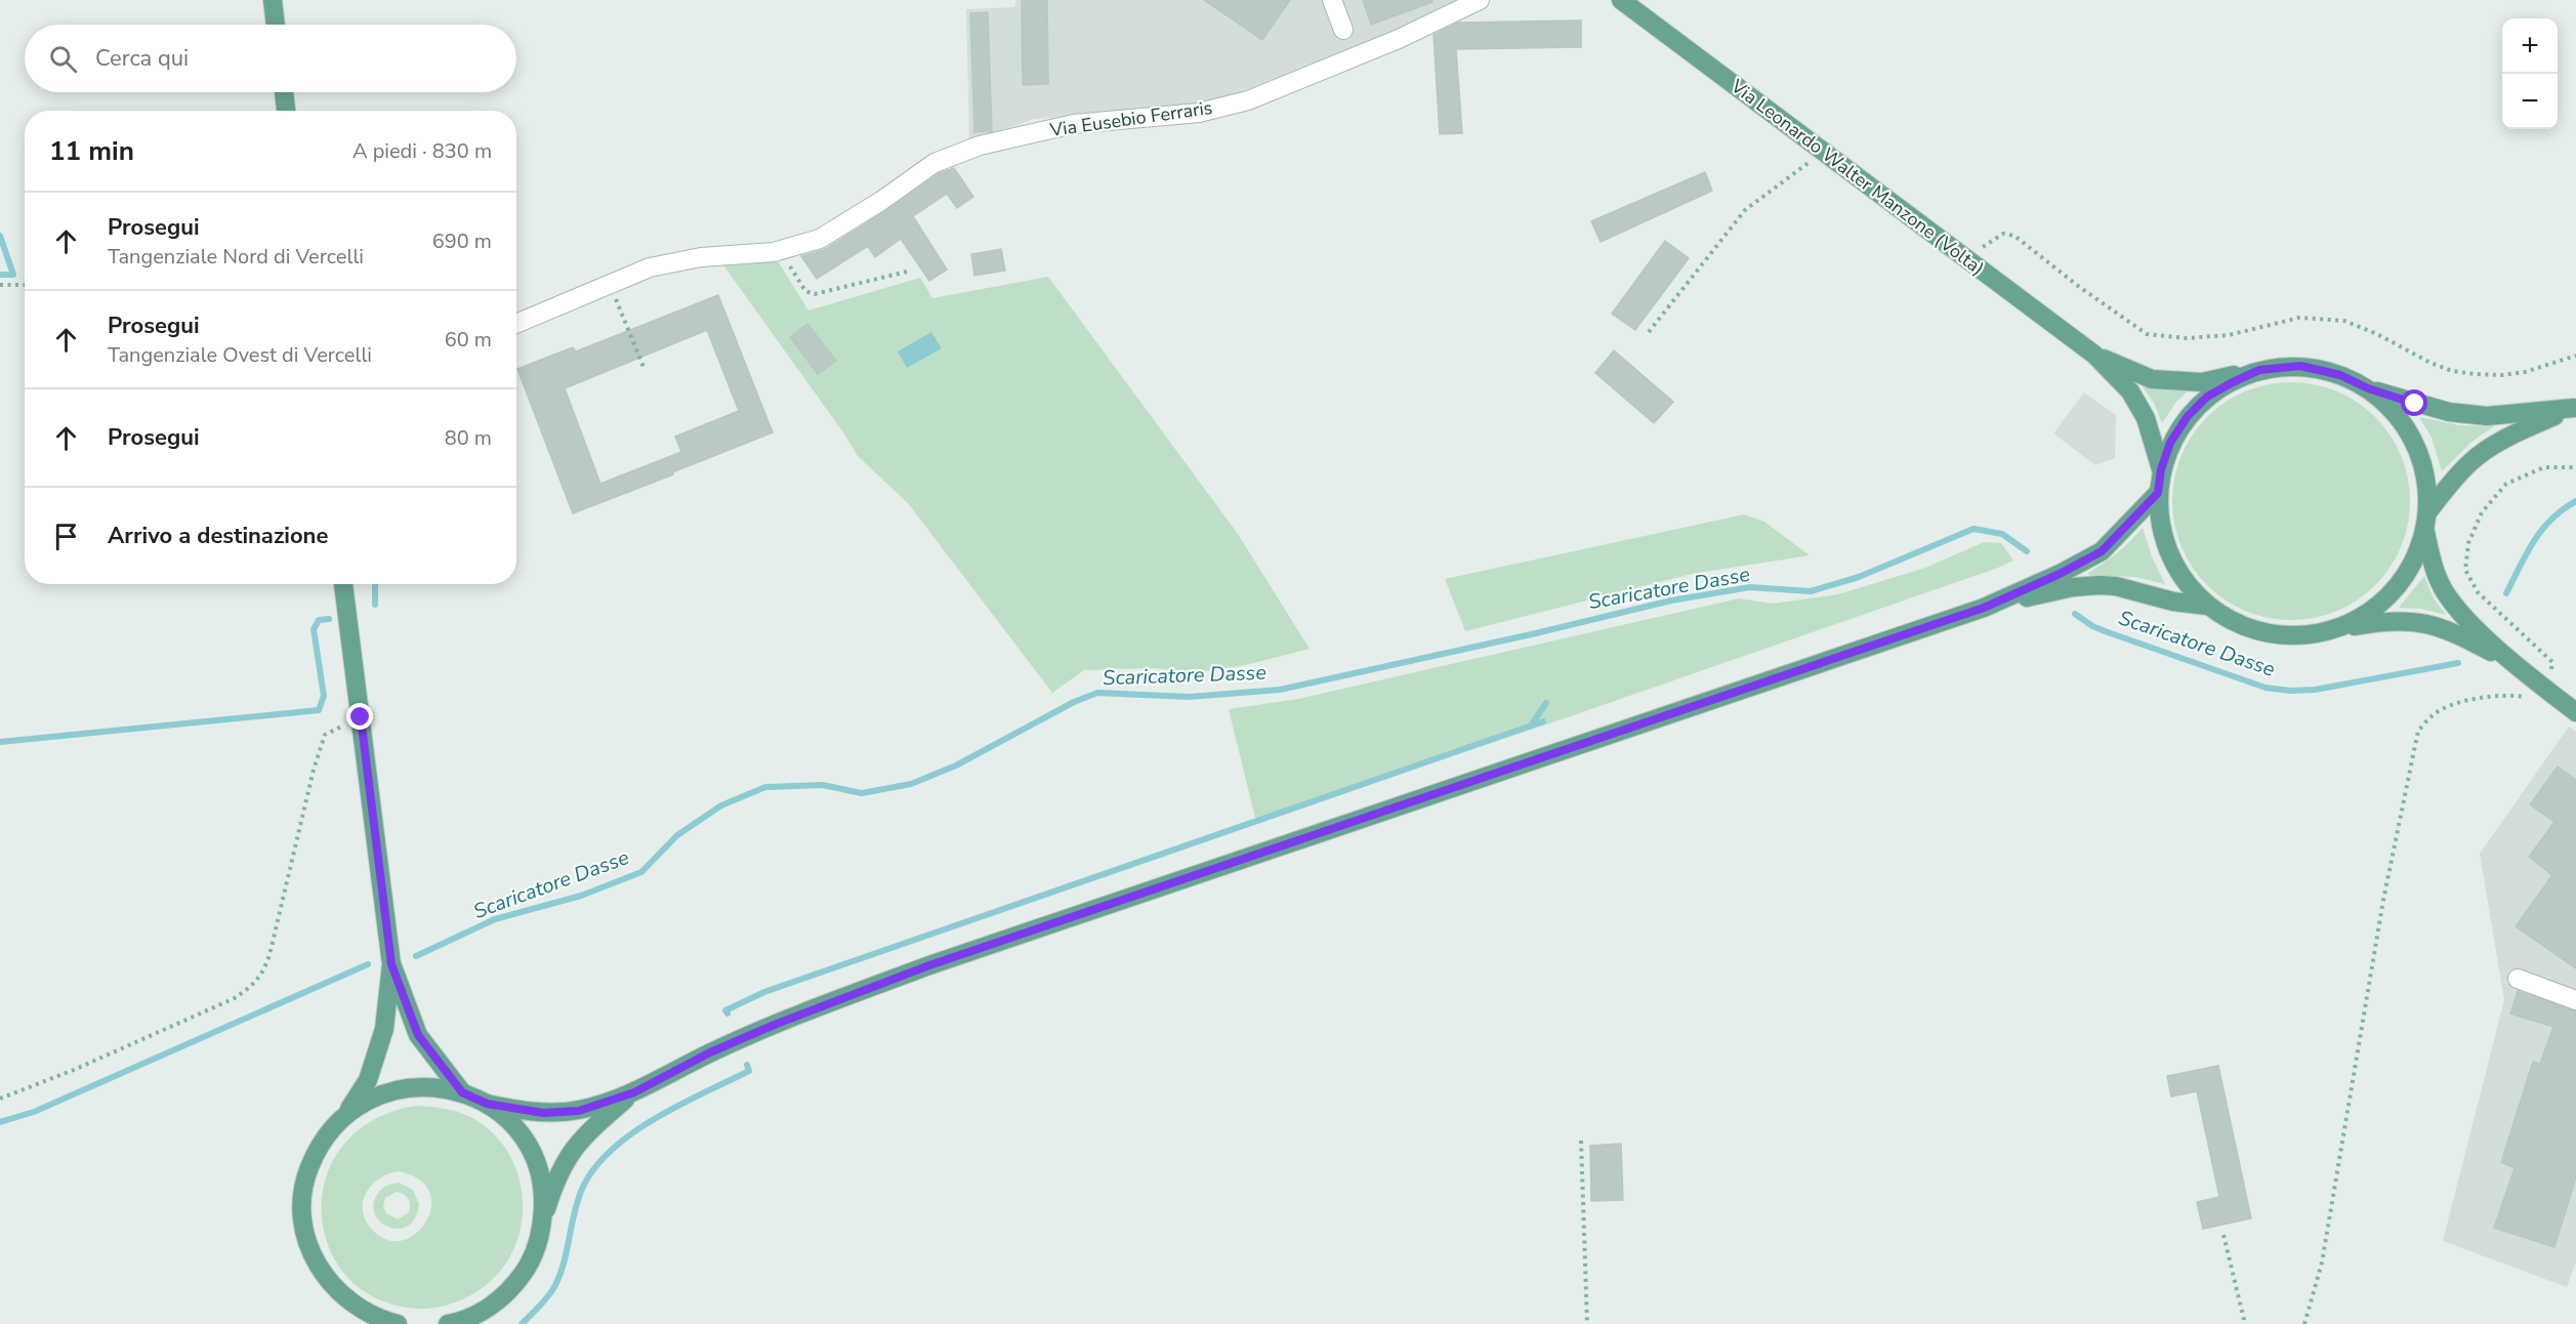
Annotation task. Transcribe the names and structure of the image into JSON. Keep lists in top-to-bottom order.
{
  "streets": {
    "main road": ["Via Leonardo Walter Manzone (Volta)"],
    "street": ["Via Eusebio Ferraris"]
  },
  "water": ["Scaricatore Dasse"],
  "page": {
    "map_buttons": ["+", "−"],
    "search": "Cerca qui",
    "heading": ["11 min", "A piedi · 830 m"],
    "list": [
      ["Prosegui", "Tangenziale Nord di Vercelli", "690 m"],
      ["Prosegui", "Tangenziale Ovest di Vercelli", "60 m"],
      ["Prosegui", "80 m"],
      "Arrivo a destinazione"
    ]
  }
}
